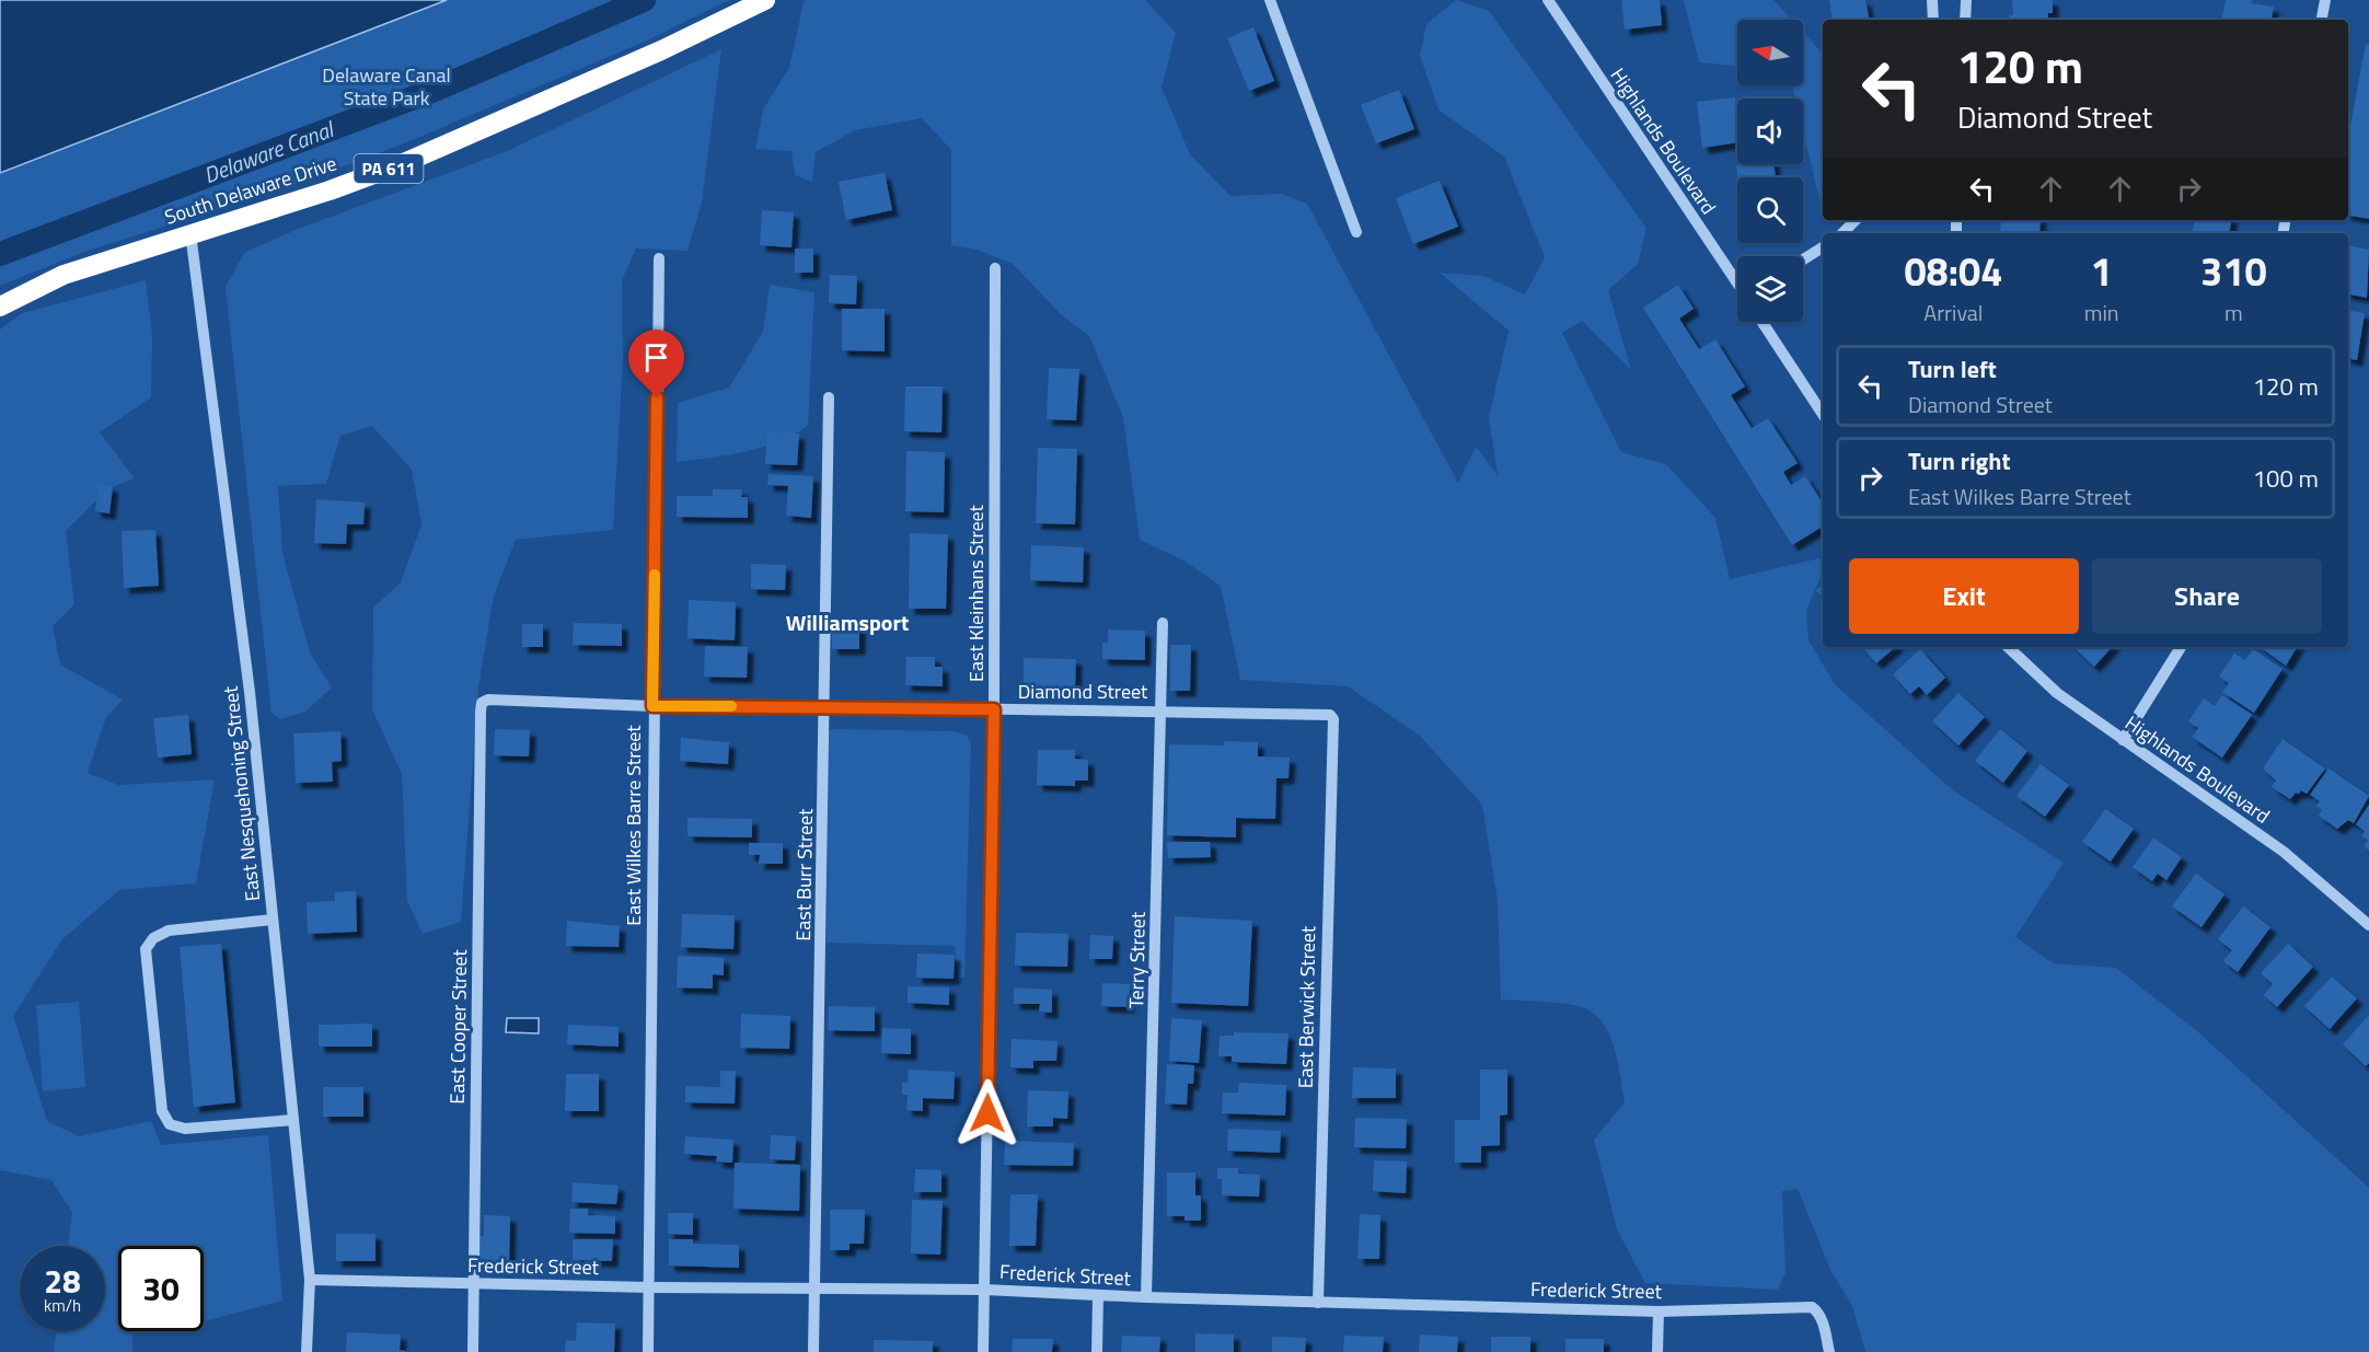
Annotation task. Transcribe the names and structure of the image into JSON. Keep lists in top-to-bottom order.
{
  "streets": {
    "highway": ["PA 611", "South Delaware Drive"],
    "street": [
      "Highlands Boulevard",
      "East Kleinhans Street",
      "Diamond Street",
      "East Nesquehoning Street",
      "East Wilkes Barre Street",
      "East Burr Street",
      "Terry Street",
      "East Berwick Street",
      "East Cooper Street",
      "Frederick Street"
    ]
  },
  "crossings": [
    ["South Delaware Drive", "East Nesquehoning Street"],
    ["East Kleinhans Street", "Diamond Street"],
    ["East Kleinhans Street", "Frederick Street"],
    ["Diamond Street", "East Wilkes Barre Street"],
    ["Diamond Street", "East Burr Street"],
    ["Diamond Street", "Terry Street"],
    ["Diamond Street", "East Berwick Street"],
    ["Diamond Street", "East Cooper Street"],
    ["East Nesquehoning Street", "Frederick Street"],
    ["East Wilkes Barre Street", "Frederick Street"],
    ["East Burr Street", "Frederick Street"],
    ["Terry Street", "Frederick Street"],
    ["East Berwick Street", "Frederick Street"],
    ["East Cooper Street", "Frederick Street"]
  ],
  "districts": ["Williamsport"],
  "water": ["Delaware Canal"],
  "parks": ["Delaware Canal State Park"],
  "north": "left",
  "page": {
    "turn": ["120 m", "Diamond Street"],
    "eta": [
      "08:04",
      "Arrival",
      "1",
      "min",
      "310",
      "m"
    ],
    "list": [
      {
        "name": "Turn left",
        "note": "Diamond Street",
        "value": "120 m"
      },
      {
        "name": "Turn right",
        "note": "East Wilkes Barre Street",
        "value": "100 m"
      }
    ],
    "buttons": ["Exit", "Share"],
    "speed": "28 km/h",
    "limit": "30"
  }
}
